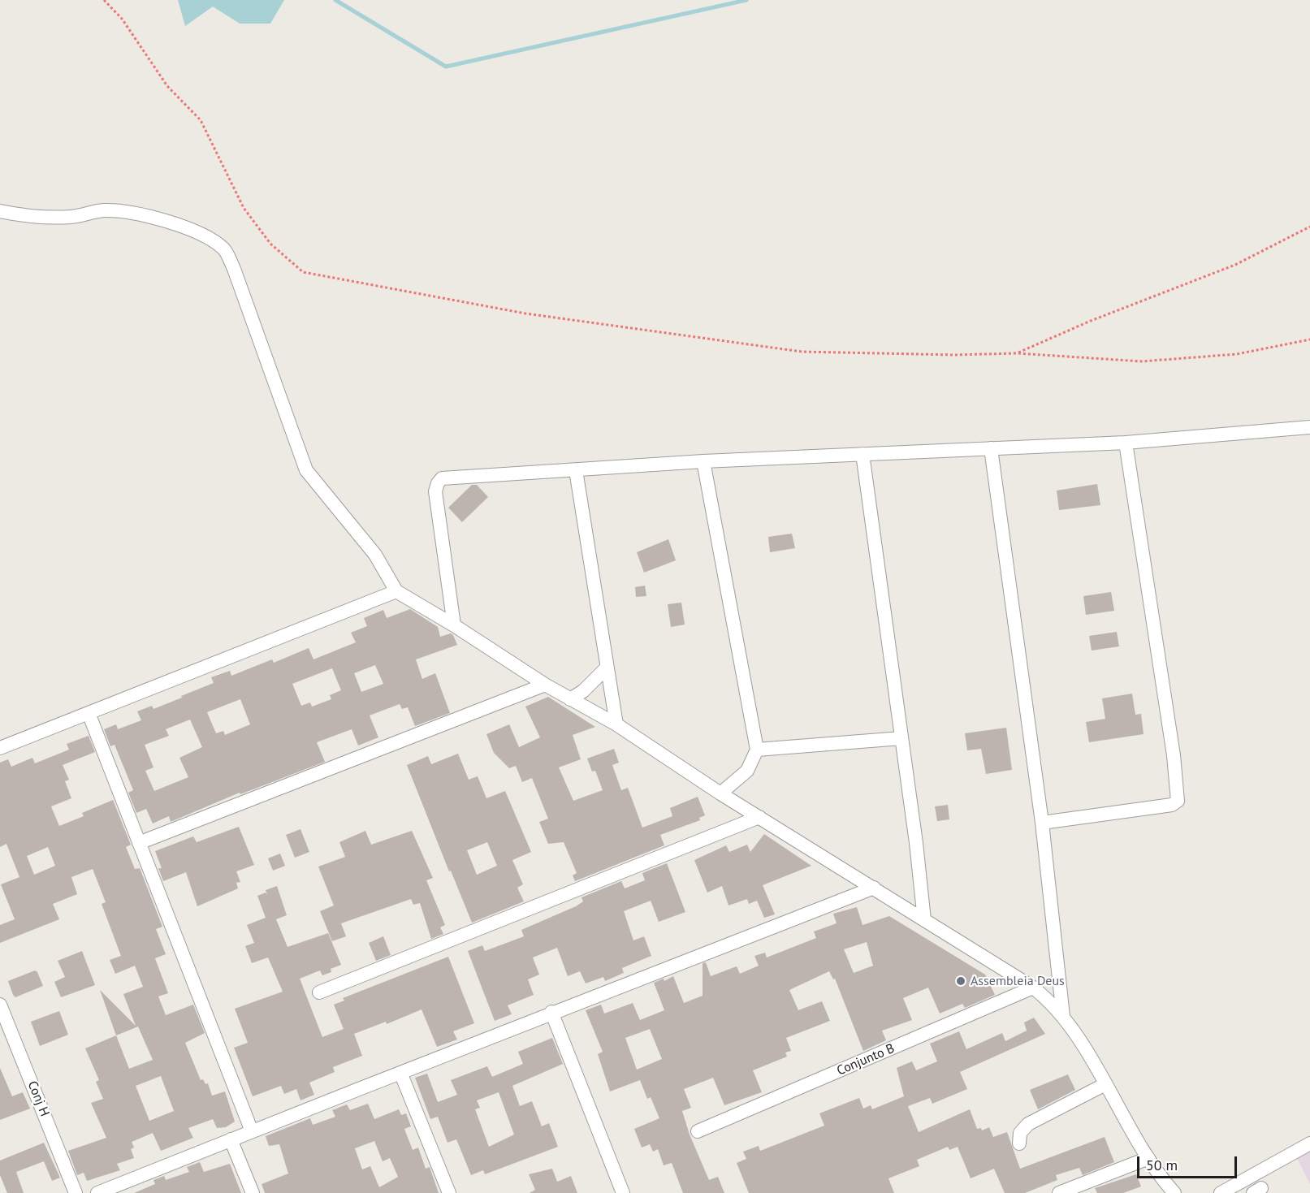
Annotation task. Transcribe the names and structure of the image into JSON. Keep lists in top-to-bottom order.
{
  "streets": {
    "street": ["Conjunto B", "Conj H"]
  },
  "places": ["Assembleia Deus"],
  "scale_bar": "50 m"
}
